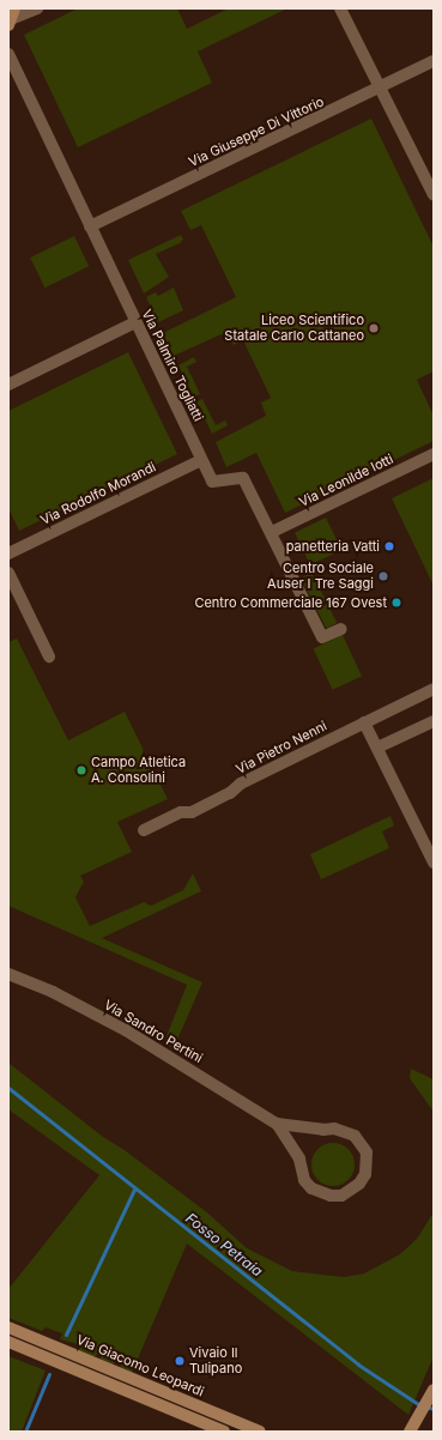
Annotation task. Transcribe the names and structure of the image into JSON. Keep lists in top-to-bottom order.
{
  "streets": {
    "main road": ["Via Giacomo Leopardi"],
    "street": [
      "Via Giuseppe Di Vittorio",
      "Via Palmiro Togliatti",
      "Via Leonilde Iotti",
      "Via Rodolfo Morandi",
      "Via Pietro Nenni",
      "Via Sandro Pertini"
    ]
  },
  "crossings": [
    ["Via Giuseppe Di Vittorio", "Via Palmiro Togliatti"],
    ["Via Palmiro Togliatti", "Via Leonilde Iotti"],
    ["Via Palmiro Togliatti", "Via Rodolfo Morandi"]
  ],
  "water": ["Fosso Petraia"],
  "places": [
    "Liceo Scientifico Statale Carlo Cattaneo",
    "panetteria Vatti",
    "Centro Sociale Auser I Tre Saggi",
    "Centro Commerciale 167 Ovest",
    "Campo Atletica A. Consolini",
    "Vivaio Il Tulipano"
  ]
}
